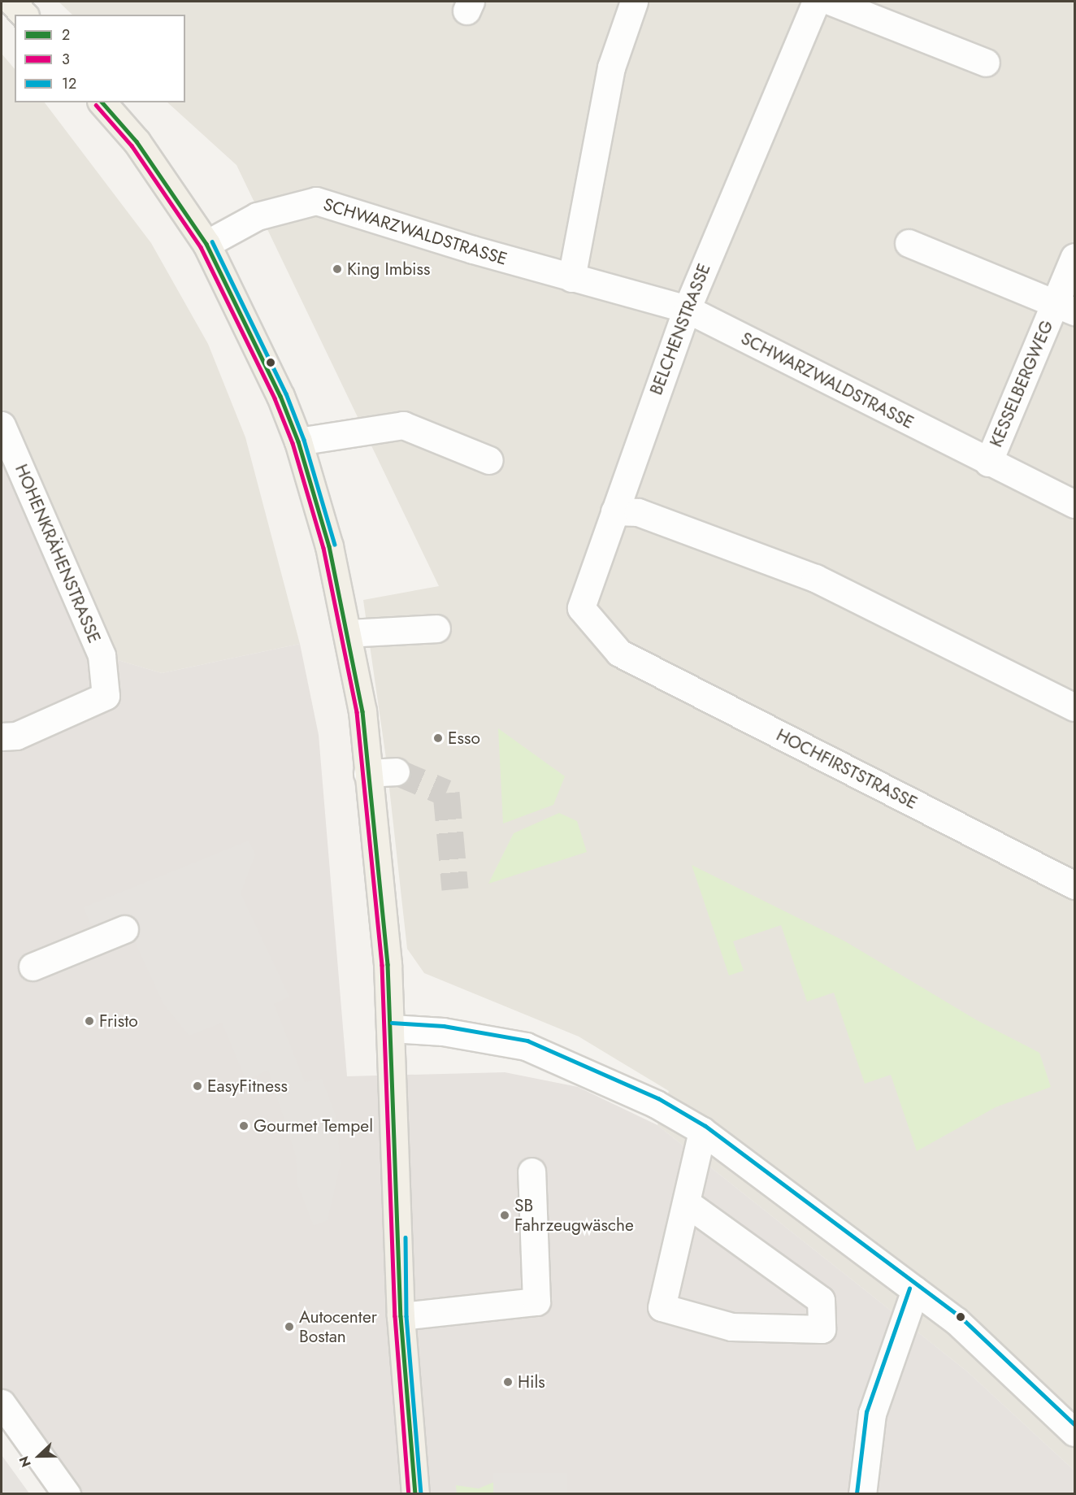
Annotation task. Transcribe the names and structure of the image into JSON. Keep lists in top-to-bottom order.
{
  "streets": {
    "street": [
      "SCHWARZWALDSTRASSE",
      "BELCHENSTRASSE",
      "KESSELBERGWEG",
      "HOHENKRÄHENSTRASSE",
      "HOCHFIRSTSTRASSE"
    ]
  },
  "crossings": [
    ["SCHWARZWALDSTRASSE", "BELCHENSTRASSE"],
    ["SCHWARZWALDSTRASSE", "KESSELBERGWEG"],
    ["BELCHENSTRASSE", "HOCHFIRSTSTRASSE"]
  ],
  "places": [
    "King Imbiss",
    "Esso",
    "Fristo",
    "EasyFitness",
    "Gourmet Tempel",
    "SB Fahrzeugwäsche",
    "Autocenter Bostan",
    "Hils"
  ],
  "lines": ["transit line 2", "transit line 3", "transit line 12"],
  "legend": ["2", "3", "12"],
  "north": "left"
}
